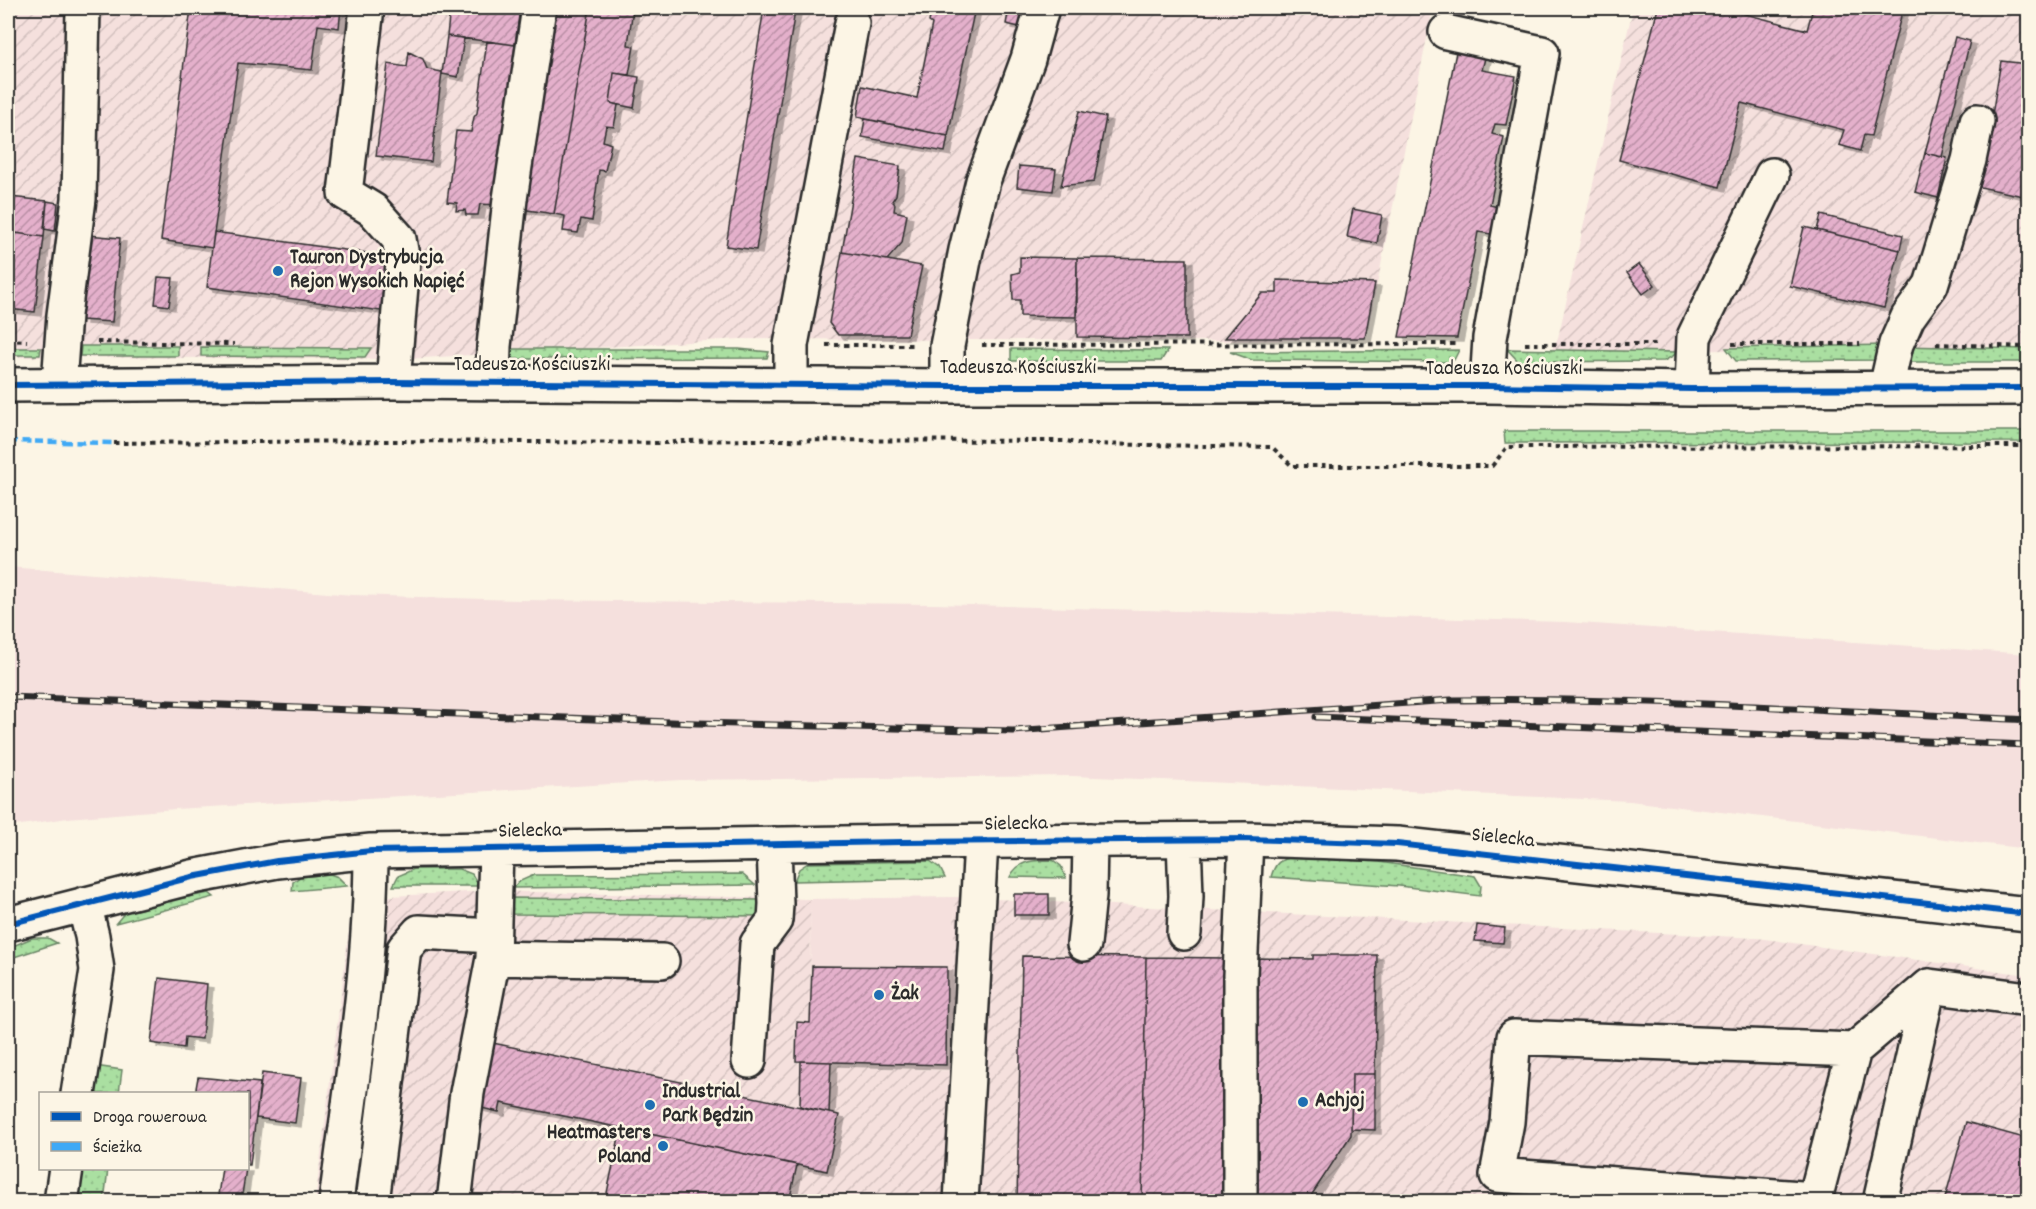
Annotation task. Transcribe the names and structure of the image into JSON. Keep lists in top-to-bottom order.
{
  "streets": {
    "street": ["Tadeusza Kościuszki", "Sielecka"]
  },
  "places": [
    "Tauron Dystrybucja Rejon Wysokich Napięć",
    "Żak",
    "Achjoj",
    "Industrial Park Będzin",
    "Heatmasters Poland"
  ],
  "legend": ["Droga rowerowa", "Ścieżka"]
}
